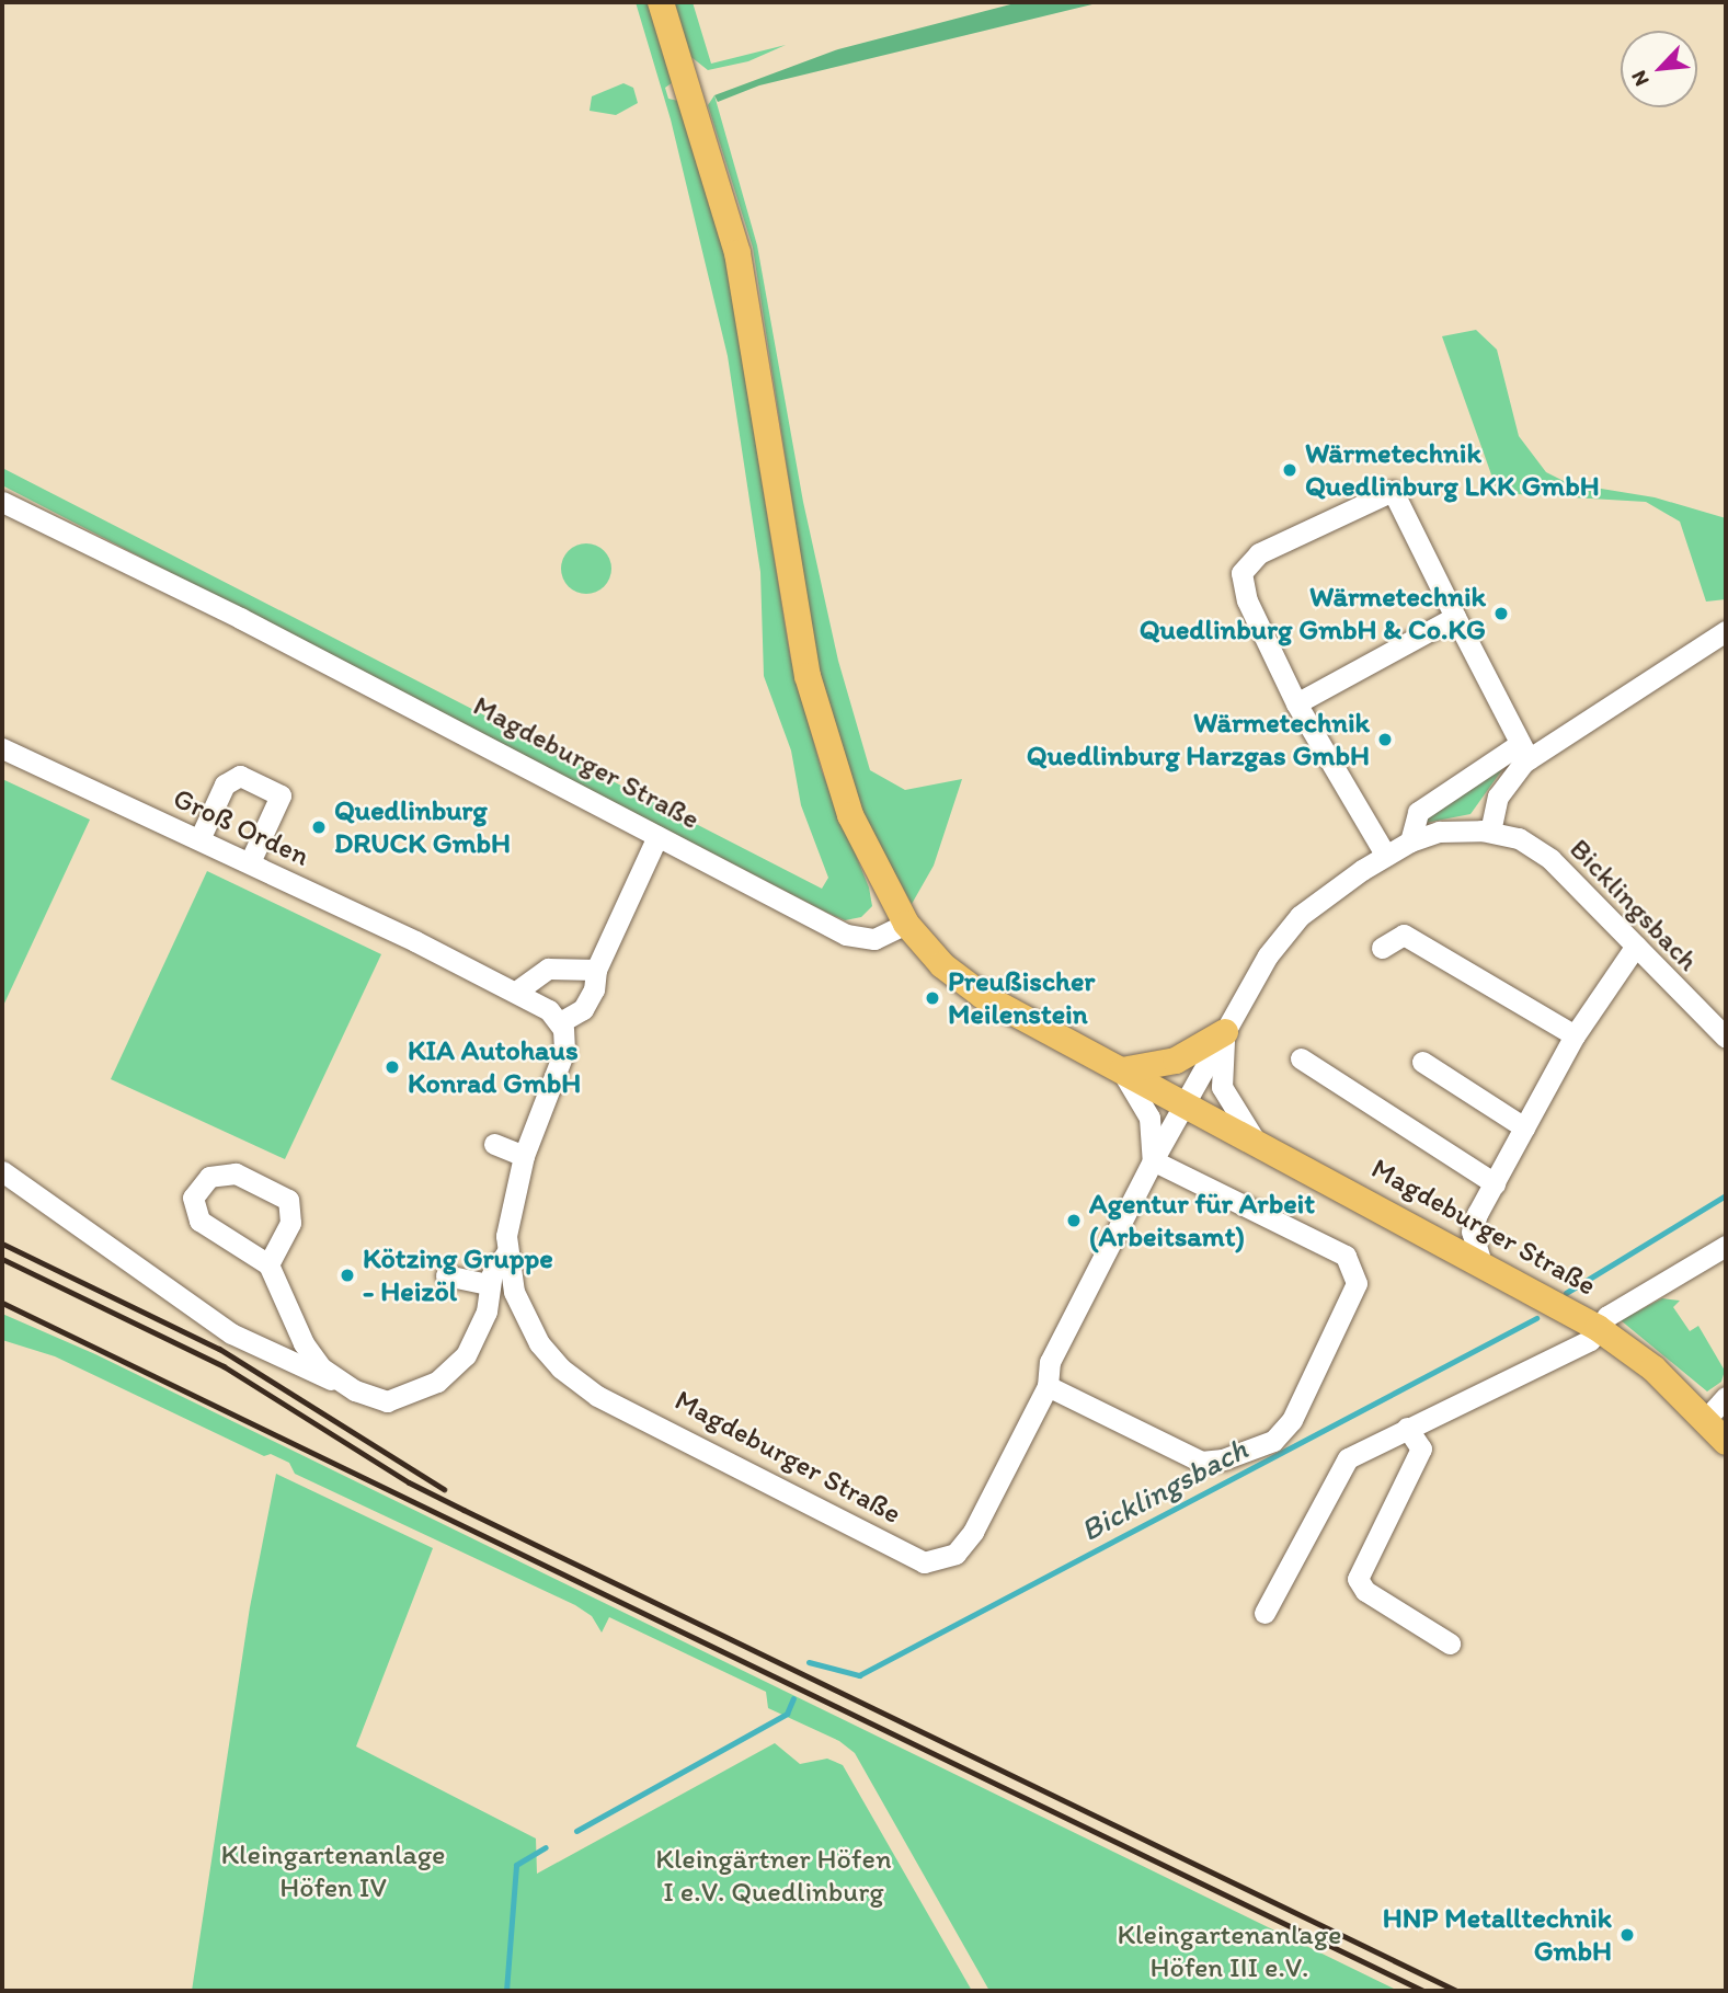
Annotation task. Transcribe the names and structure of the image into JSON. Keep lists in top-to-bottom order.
{
  "streets": {
    "main road": ["Magdeburger Straße"],
    "street": ["Groß Orden", "Bicklingsbach"]
  },
  "crossings": [
    ["Magdeburger Straße", "Groß Orden"],
    ["Magdeburger Straße", "Bicklingsbach"]
  ],
  "water": ["Bicklingsbach"],
  "parks": ["Kleingartenanlage Höfen IV", "Kleingärtner Höfen I e.V. Quedlinburg", "Kleingartenanlage Höfen III e.V."],
  "places": [
    "Wärmetechnik Quedlinburg LKK GmbH",
    "Wärmetechnik Quedlinburg GmbH & Co.KG",
    "Wärmetechnik Quedlinburg Harzgas GmbH",
    "Quedlinburg DRUCK GmbH",
    "Preußischer Meilenstein",
    "KIA Autohaus Konrad GmbH",
    "Agentur für Arbeit (Arbeitsamt)",
    "Kötzing Gruppe - Heizöl",
    "HNP Metalltechnik GmbH"
  ],
  "north": "bottom left"
}
